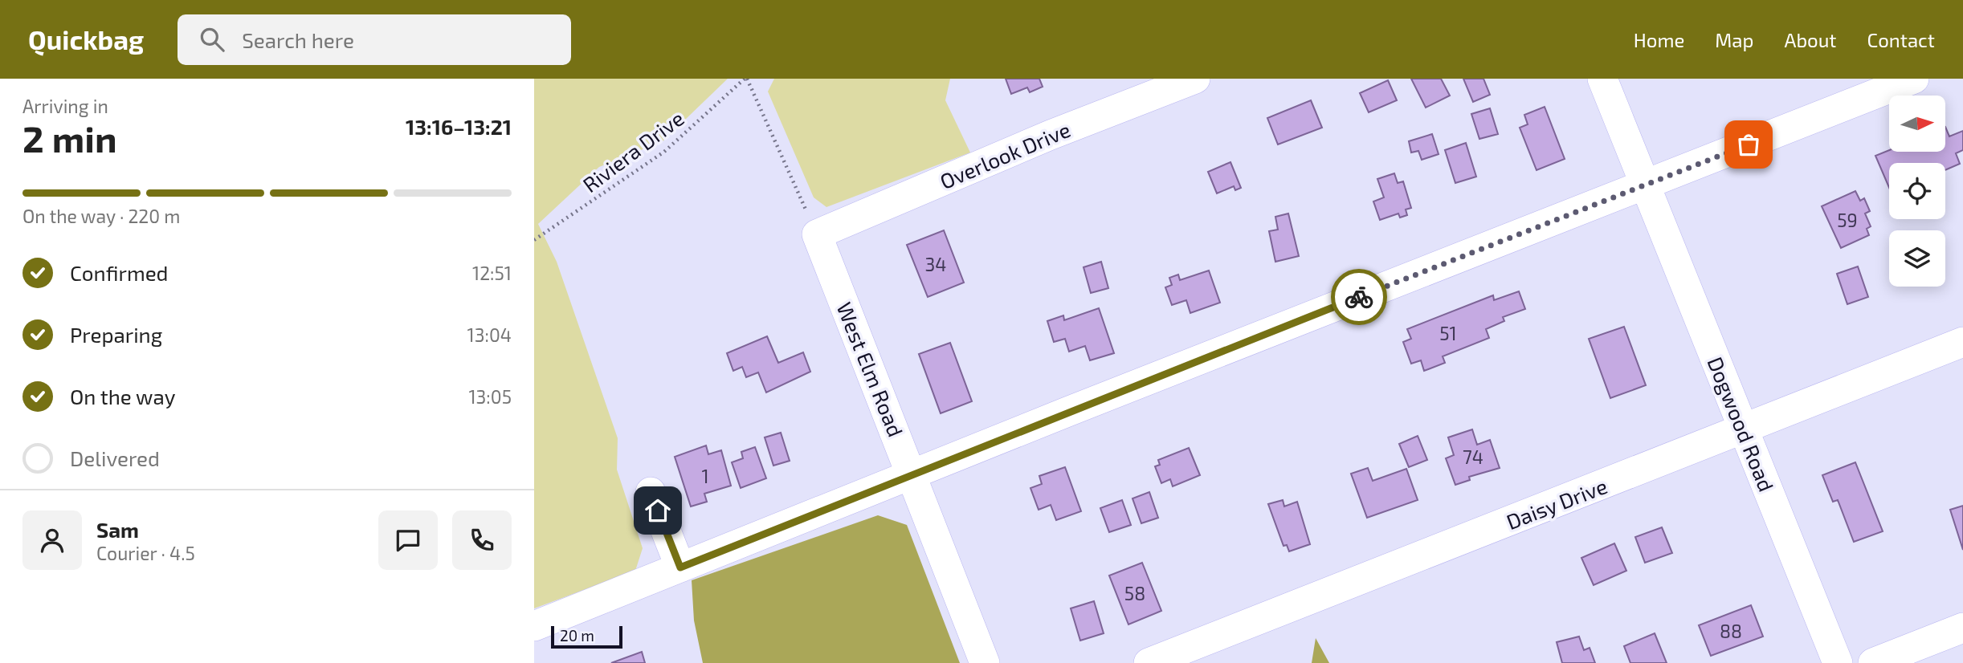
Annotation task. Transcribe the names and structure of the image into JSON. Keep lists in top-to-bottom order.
{
  "streets": {
    "street": [
      "Overlook Drive",
      "West Elm Road",
      "Dogwood Road",
      "Daisy Drive"
    ],
    "path": ["Riviera Drive"]
  },
  "crossings": [
    ["Overlook Drive", "West Elm Road"],
    ["Dogwood Road", "Daisy Drive"]
  ],
  "house_numbers": [
    "59",
    "34",
    "51",
    "74",
    "1",
    "58",
    "88"
  ],
  "scale_bar": "20 m",
  "north": "right",
  "page": {
    "header": "Quickbag",
    "search": "Search here",
    "nav": [
      "Home",
      "Map",
      "About",
      "Contact"
    ],
    "heading": ["2 min", "Arriving in", "13:16–13:21"],
    "panel": ["Sam", "Courier · 4.5"],
    "bar": "On the way · 220 m",
    "list": [
      ["Confirmed", "12:51"],
      ["Preparing", "13:04"],
      ["On the way", "13:05"],
      "Delivered"
    ],
    "scale": "20 m"
  }
}
